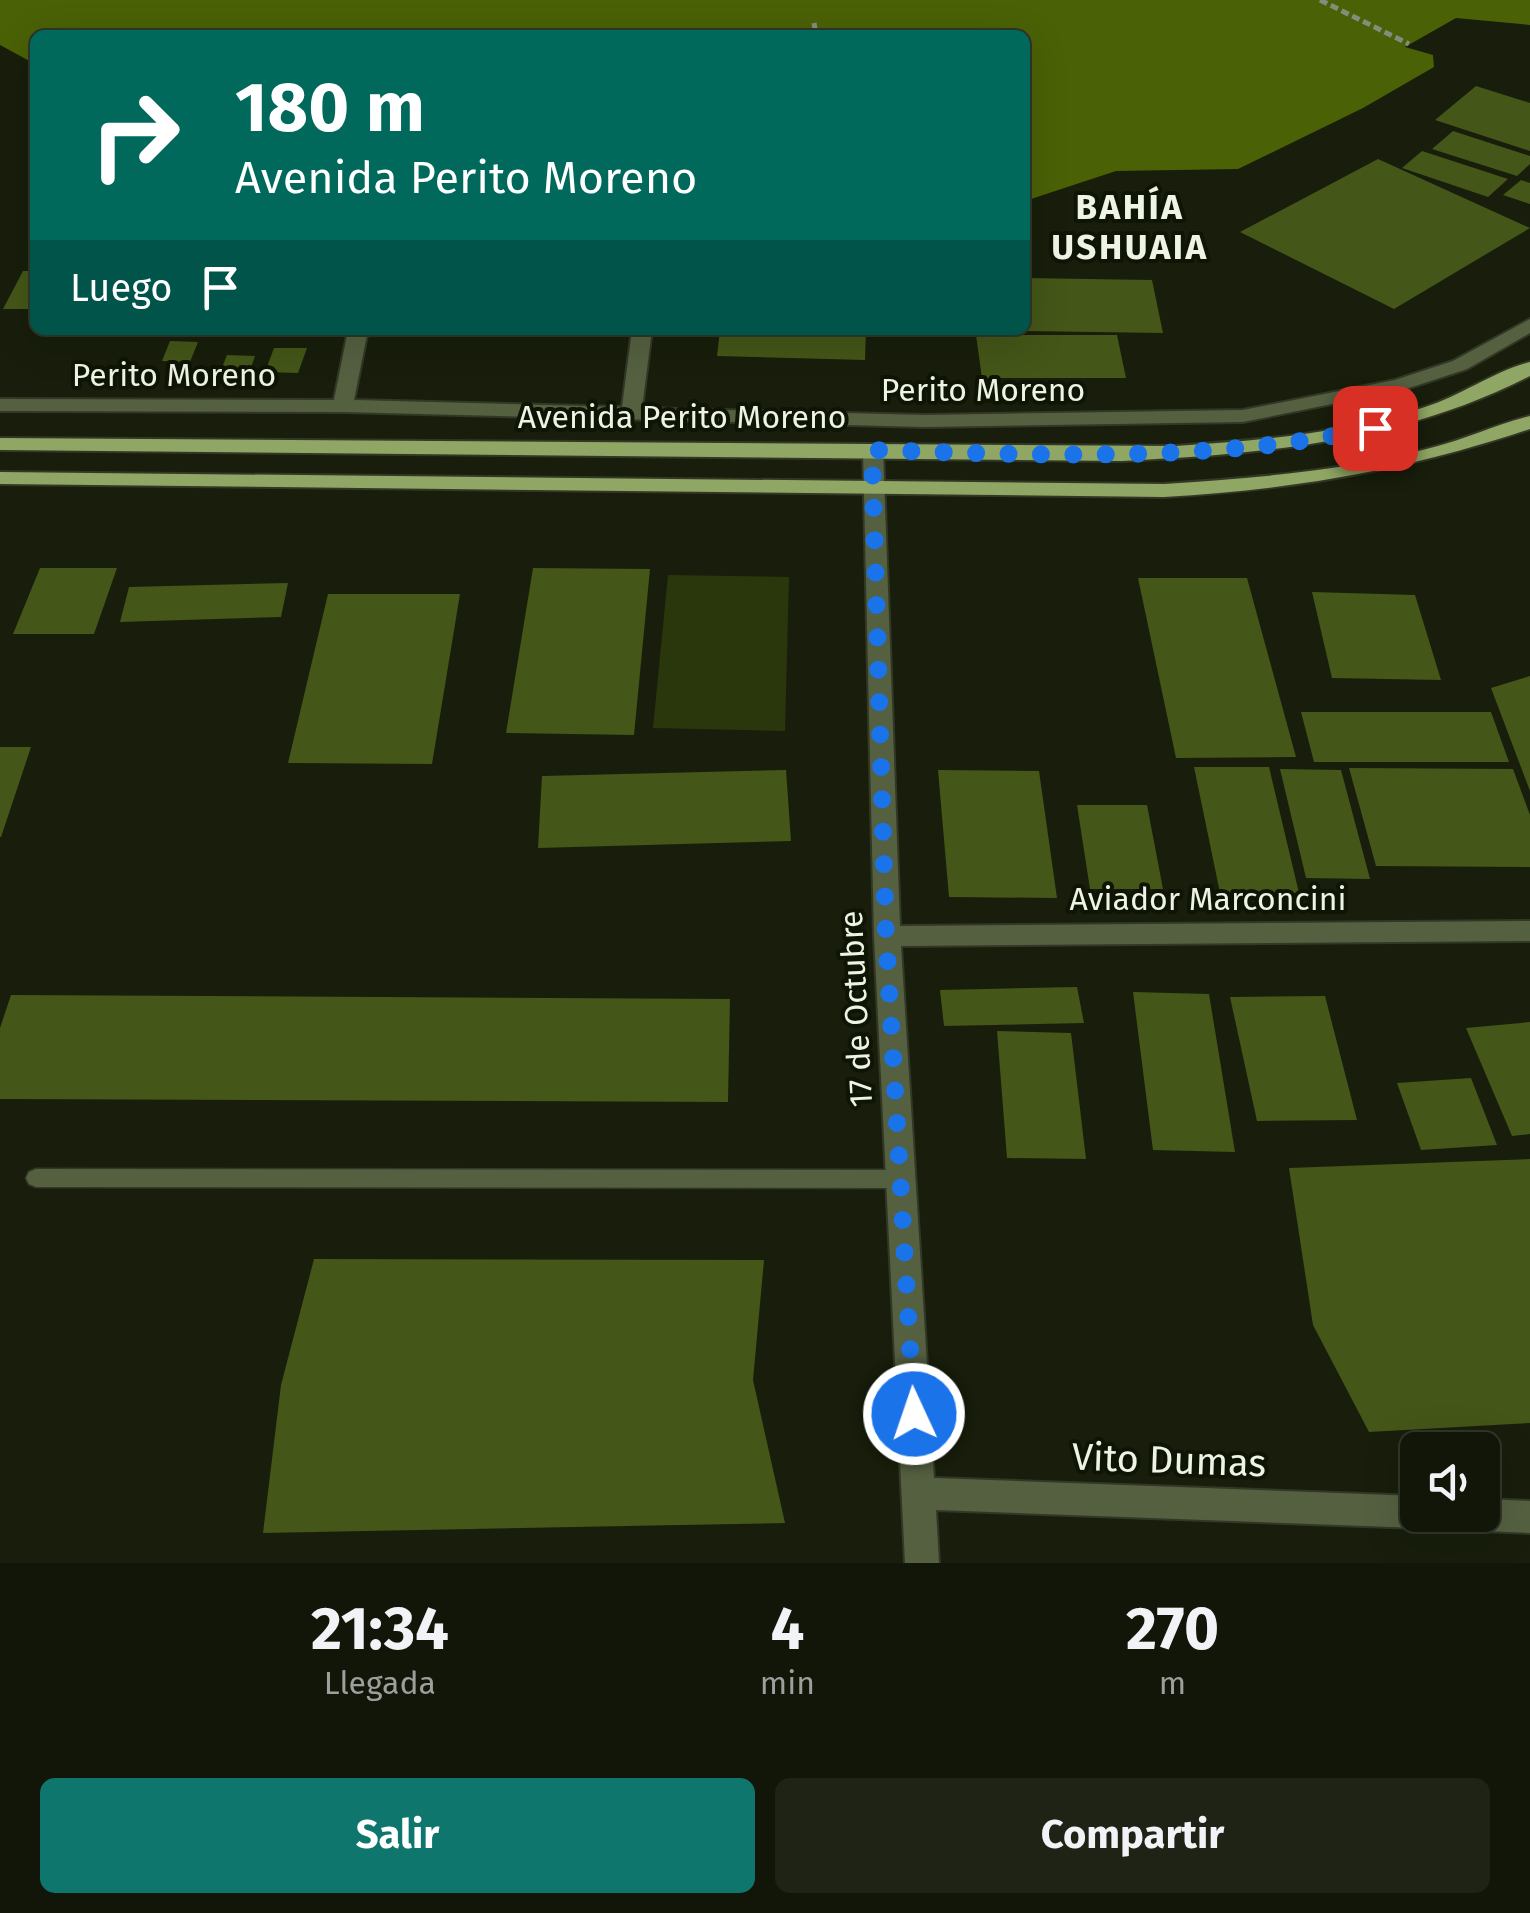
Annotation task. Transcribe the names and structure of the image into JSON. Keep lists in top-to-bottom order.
{
  "streets": {
    "main road": ["Avenida Perito Moreno"],
    "street": [
      "Perito Moreno",
      "Aviador Marconcini",
      "17 de Octubre",
      "Vito Dumas"
    ]
  },
  "crossings": [
    ["Avenida Perito Moreno", "17 de Octubre"],
    ["Aviador Marconcini", "17 de Octubre"],
    ["17 de Octubre", "Vito Dumas"]
  ],
  "districts": ["BAHÍA USHUAIA"],
  "page": {
    "turn": ["180 m", "Avenida Perito Moreno"],
    "then": "Luego",
    "eta": [
      "21:34",
      "Llegada",
      "4",
      "min",
      "270",
      "m"
    ],
    "buttons": ["Salir", "Compartir"]
  }
}
